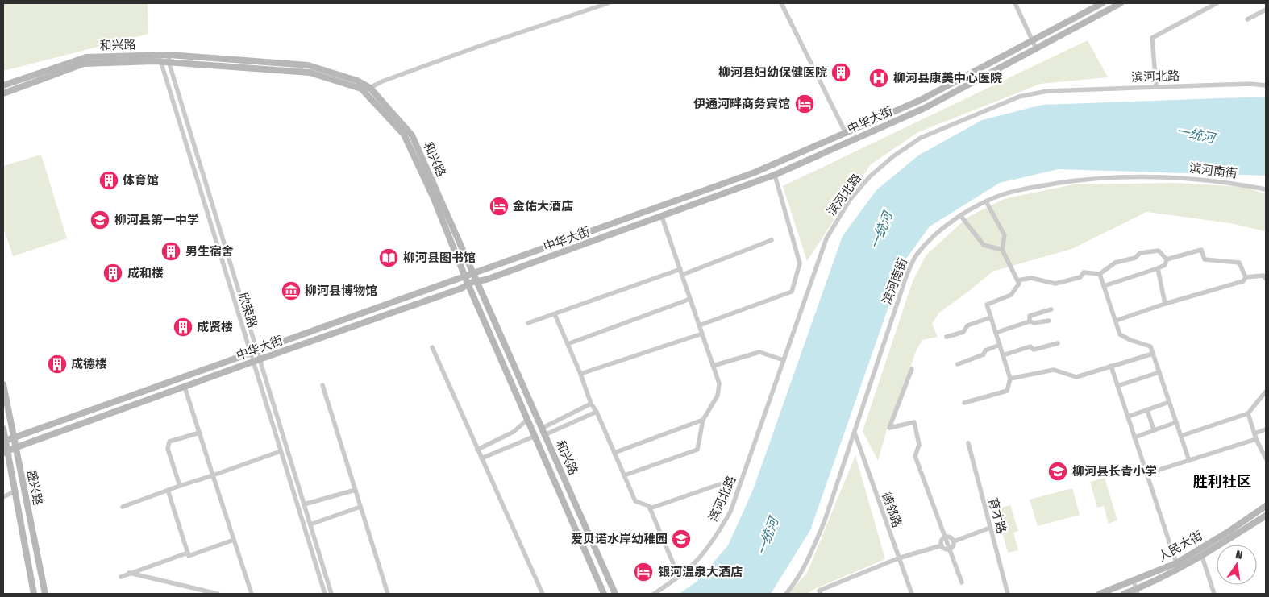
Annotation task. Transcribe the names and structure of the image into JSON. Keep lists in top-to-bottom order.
{
  "streets": {
    "street": [
      "和兴路",
      "滨河北路",
      "中华大街",
      "滨河南街",
      "欣荣路",
      "盛兴路",
      "德邻路",
      "育才路",
      "人民大街"
    ]
  },
  "crossings": [
    ["和兴路", "中华大街"],
    ["和兴路", "欣荣路"],
    ["中华大街", "欣荣路"],
    ["中华大街", "盛兴路"],
    ["滨河南街", "德邻路"]
  ],
  "districts": ["胜利社区"],
  "water": ["一统河"],
  "places": {
    "building": [
      "柳河县妇幼保健医院",
      "体育馆",
      "男生宿舍",
      "成和楼",
      "成贤楼",
      "成德楼"
    ],
    "hospital": ["柳河县康美中心医院"],
    "hotel": ["伊通河畔商务宾馆", "金佑大酒店", "银河温泉大酒店"],
    "school or university": ["柳河县第一中学", "柳河县长青小学", "爱贝诺水岸幼稚园"],
    "library": ["柳河县图书馆"],
    "museum": ["柳河县博物馆"]
  },
  "north": "top"
}
